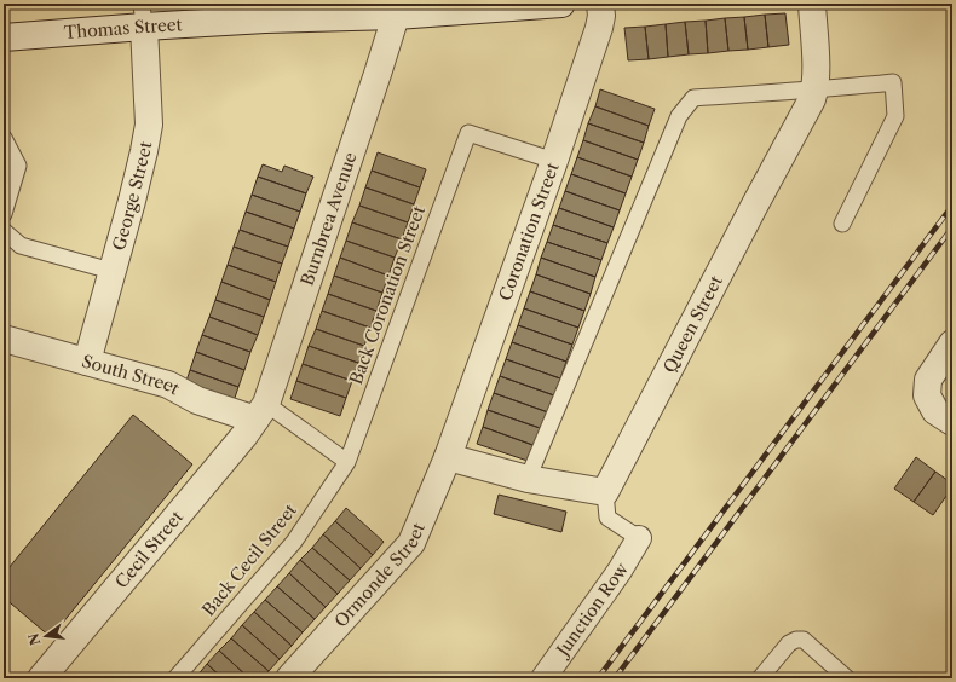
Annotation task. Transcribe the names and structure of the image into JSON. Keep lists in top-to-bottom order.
{
  "streets": {
    "street": [
      "Thomas Street",
      "George Street",
      "Burnbrea Avenue",
      "Coronation Street",
      "Queen Street",
      "South Street",
      "Cecil Street",
      "Ormonde Street",
      "Junction Row"
    ],
    "lane": ["Back Coronation Street", "Back Cecil Street"]
  },
  "crossings": [
    ["Thomas Street", "George Street"],
    ["Thomas Street", "Burnbrea Avenue"],
    ["George Street", "South Street"],
    ["Burnbrea Avenue", "South Street"],
    ["Burnbrea Avenue", "Cecil Street"],
    ["Coronation Street", "Back Coronation Street"],
    ["Coronation Street", "Ormonde Street"],
    ["Back Coronation Street", "Back Cecil Street"],
    ["South Street", "Cecil Street"]
  ],
  "north": "left"
}
